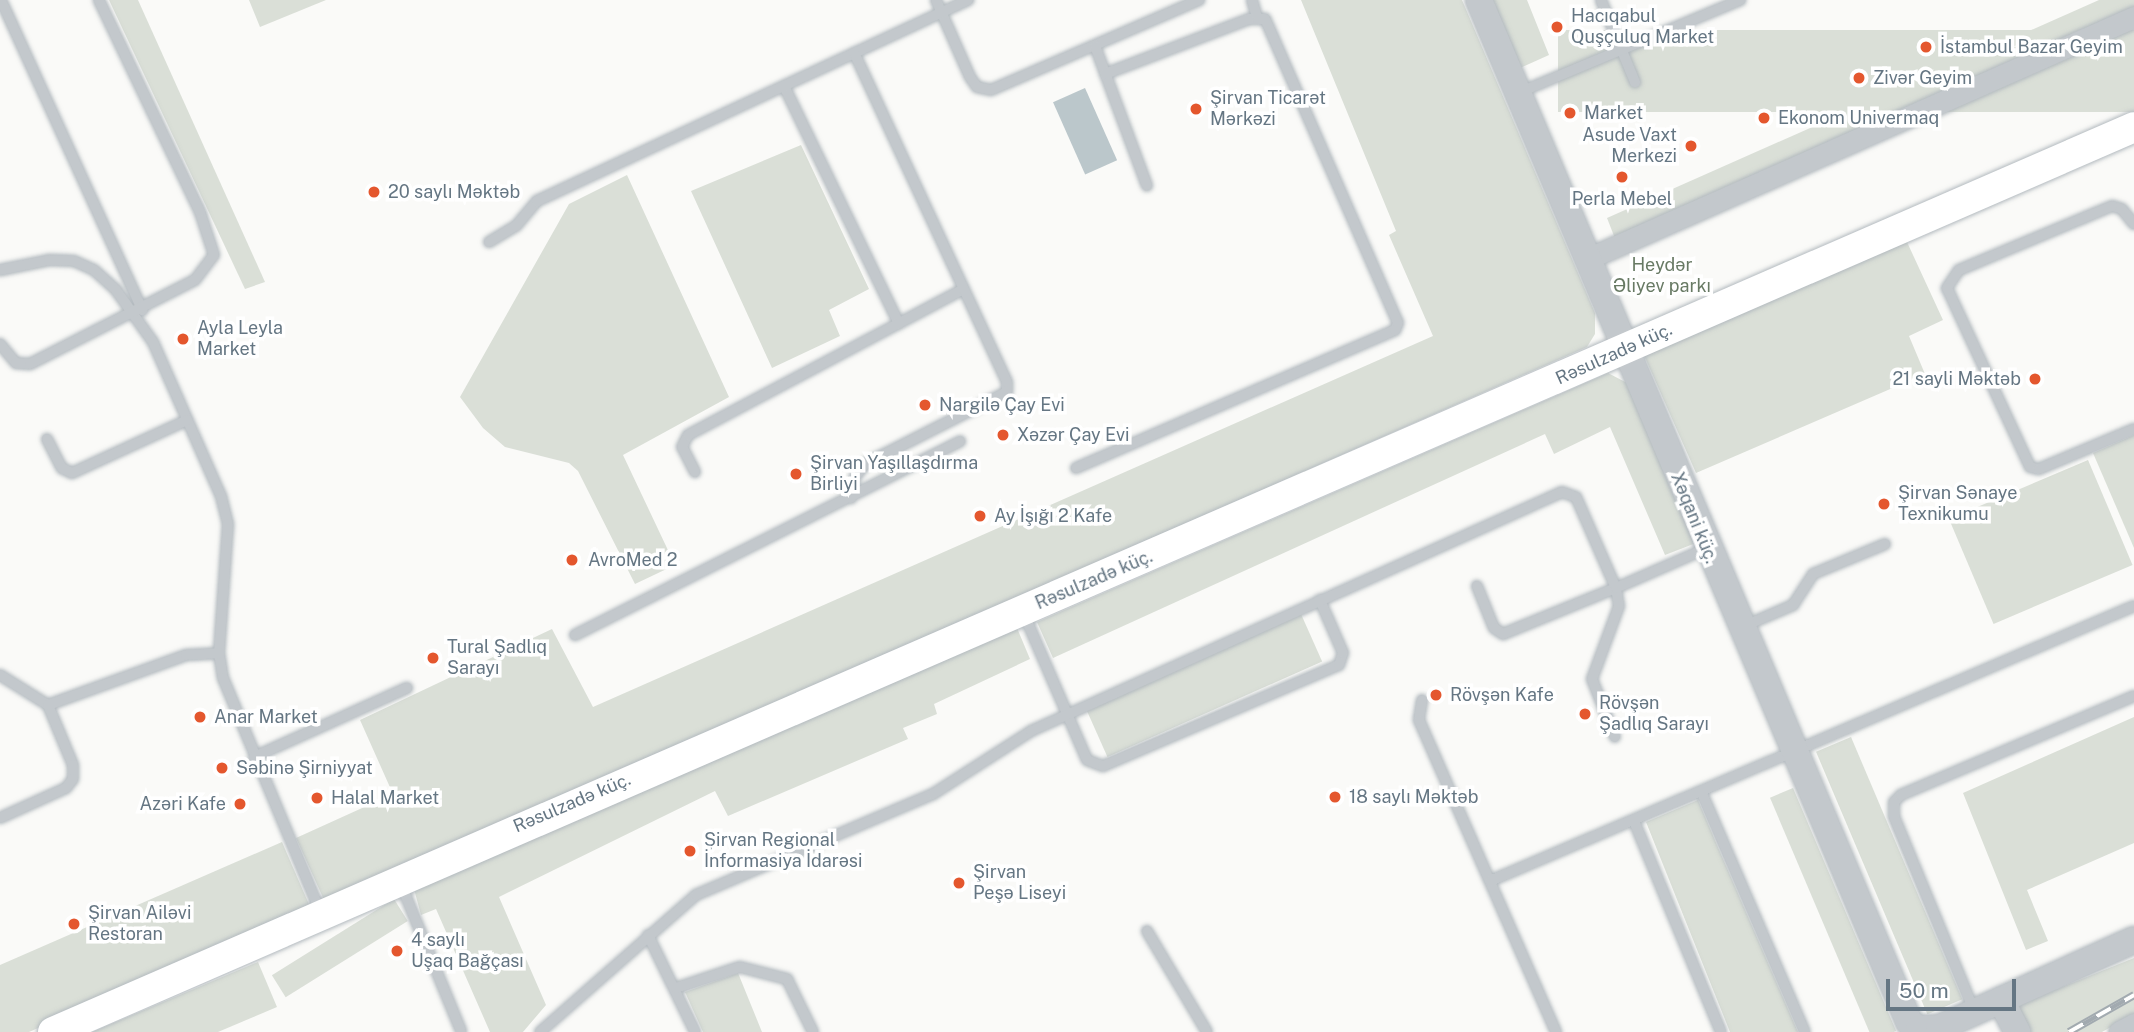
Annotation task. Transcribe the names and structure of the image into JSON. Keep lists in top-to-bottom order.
{
  "streets": {
    "main road": ["Rəsulzadə küç."],
    "street": ["Xəqani küç."]
  },
  "crossings": [
    ["Rəsulzadə küç.", "Xəqani küç."]
  ],
  "parks": ["Heydər Əliyev parkı"],
  "places": [
    "Hacıqabul Quşçuluq Market",
    "İstambul Bazar Geyim",
    "Zivər Geyim",
    "Şirvan Ticarət Mərkəzi",
    "Market",
    "Ekonom Univermaq",
    "Asude Vaxt Merkezi",
    "Perla Mebel",
    "20 saylı Məktəb",
    "Ayla Leyla Market",
    "21 sayli Məktəb",
    "Nargilə Çay Evi",
    "Xəzər Çay Evi",
    "Şirvan Yaşıllaşdırma Birliyi",
    "Şirvan Sənaye Texnikumu",
    "Ay İşığı 2 Kafe",
    "AvroMed 2",
    "Tural Şadlıq Sarayı",
    "Rövşən Kafe",
    "Rövşən Şadlıq Sarayı",
    "Anar Market",
    "Səbinə Şirniyyat",
    "18 saylı Məktəb",
    "Halal Market",
    "Azəri Kafe",
    "Şirvan Regional İnformasiya İdarəsi",
    "Şirvan Peşə Liseyi",
    "Şirvan Ailəvi Restoran",
    "4 saylı Uşaq Bağçası"
  ],
  "scale_bar": "50 m"
}
